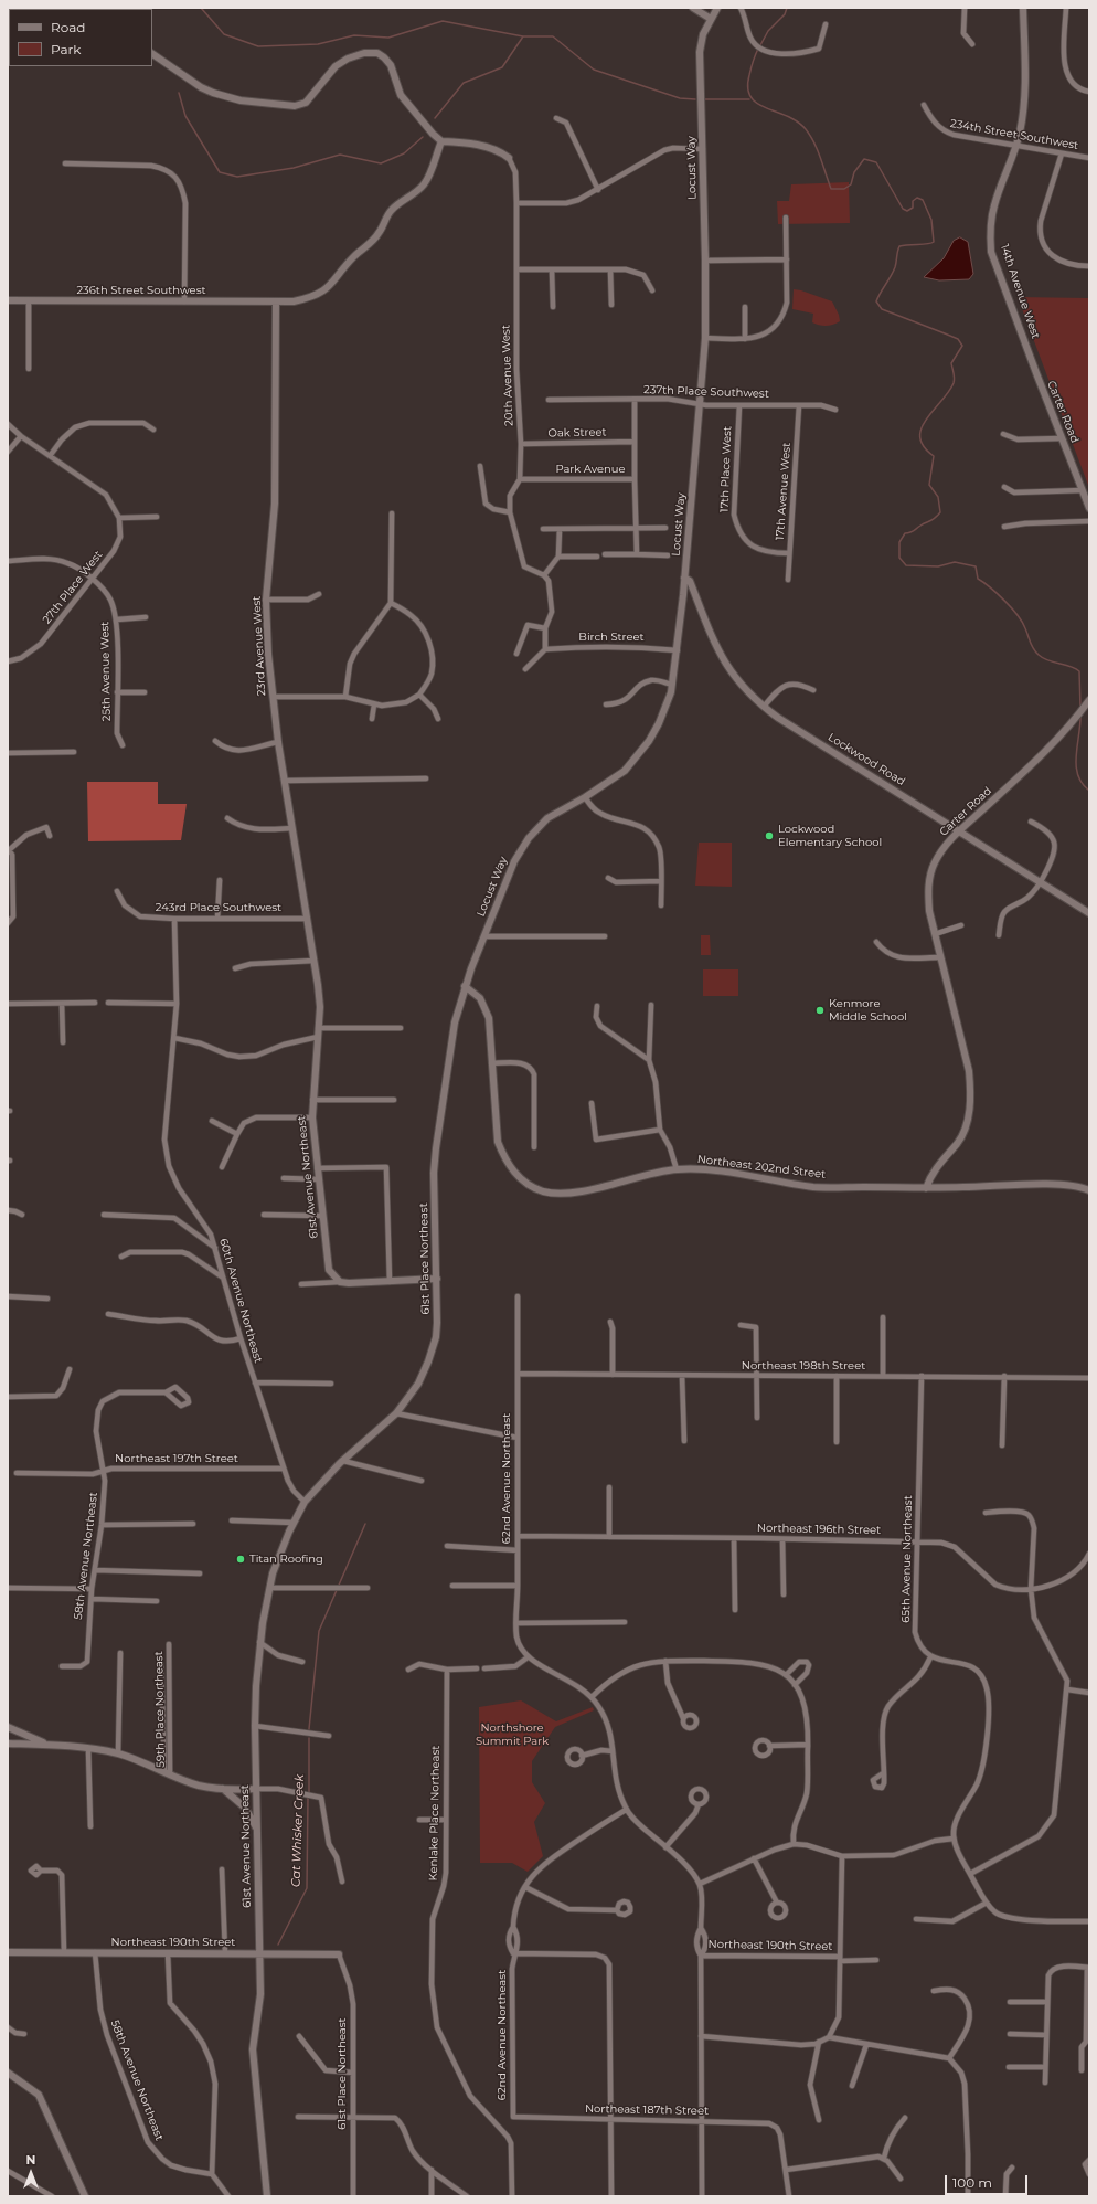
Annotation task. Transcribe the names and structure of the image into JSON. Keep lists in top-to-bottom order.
{
  "streets": {
    "street": [
      "234th Street Southwest",
      "Locust Way",
      "236th Street Southwest",
      "14th Avenue West",
      "20th Avenue West",
      "237th Place Southwest",
      "Carter Road",
      "Oak Street",
      "Park Avenue",
      "17th Place West",
      "17th Avenue West",
      "27th Place West",
      "Birch Street",
      "23rd Avenue West",
      "25th Avenue West",
      "Lockwood Road",
      "243rd Place Southwest",
      "Northeast 202nd Street",
      "61st Avenue Northeast",
      "61st Place Northeast",
      "60th Avenue Northeast",
      "Northeast 198th Street",
      "Northeast 197th Street",
      "62nd Avenue Northeast",
      "Northeast 196th Street",
      "58th Avenue Northeast",
      "65th Avenue Northeast",
      "59th Place Northeast",
      "Kenlake Place Northeast",
      "Northeast 190th Street",
      "Northeast 187th Street"
    ]
  },
  "crossings": [
    ["234th Street Southwest", "14th Avenue West"],
    ["Locust Way", "237th Place Southwest"],
    ["Locust Way", "Birch Street"],
    ["Locust Way", "Lockwood Road"],
    ["Locust Way", "61st Place Northeast"],
    ["236th Street Southwest", "23rd Avenue West"],
    ["14th Avenue West", "Carter Road"],
    ["20th Avenue West", "Oak Street"],
    ["20th Avenue West", "Park Avenue"],
    ["237th Place Southwest", "Park Avenue"],
    ["237th Place Southwest", "17th Place West"],
    ["237th Place Southwest", "17th Avenue West"],
    ["Carter Road", "Lockwood Road"],
    ["Carter Road", "Northeast 202nd Street"],
    ["Oak Street", "Park Avenue"],
    ["17th Place West", "17th Avenue West"],
    ["27th Place West", "25th Avenue West"],
    ["23rd Avenue West", "243rd Place Southwest"],
    ["23rd Avenue West", "61st Avenue Northeast"],
    ["243rd Place Southwest", "60th Avenue Northeast"],
    ["61st Avenue Northeast", "61st Place Northeast"],
    ["61st Avenue Northeast", "60th Avenue Northeast"],
    ["61st Avenue Northeast", "Northeast 190th Street"],
    ["61st Place Northeast", "60th Avenue Northeast"],
    ["61st Place Northeast", "Northeast 190th Street"],
    ["60th Avenue Northeast", "Northeast 197th Street"],
    ["Northeast 198th Street", "62nd Avenue Northeast"],
    ["Northeast 198th Street", "65th Avenue Northeast"],
    ["Northeast 197th Street", "58th Avenue Northeast"],
    ["62nd Avenue Northeast", "Northeast 196th Street"],
    ["62nd Avenue Northeast", "Northeast 187th Street"],
    ["Northeast 196th Street", "65th Avenue Northeast"],
    ["58th Avenue Northeast", "Northeast 190th Street"]
  ],
  "water": ["Cat Whisker Creek"],
  "parks": ["Northshore Summit Park"],
  "places": ["Lockwood Elementary School", "Kenmore Middle School", "Titan Roofing"],
  "legend": ["Road", "Park"],
  "scale_bar": "100 m",
  "north": "top"
}
